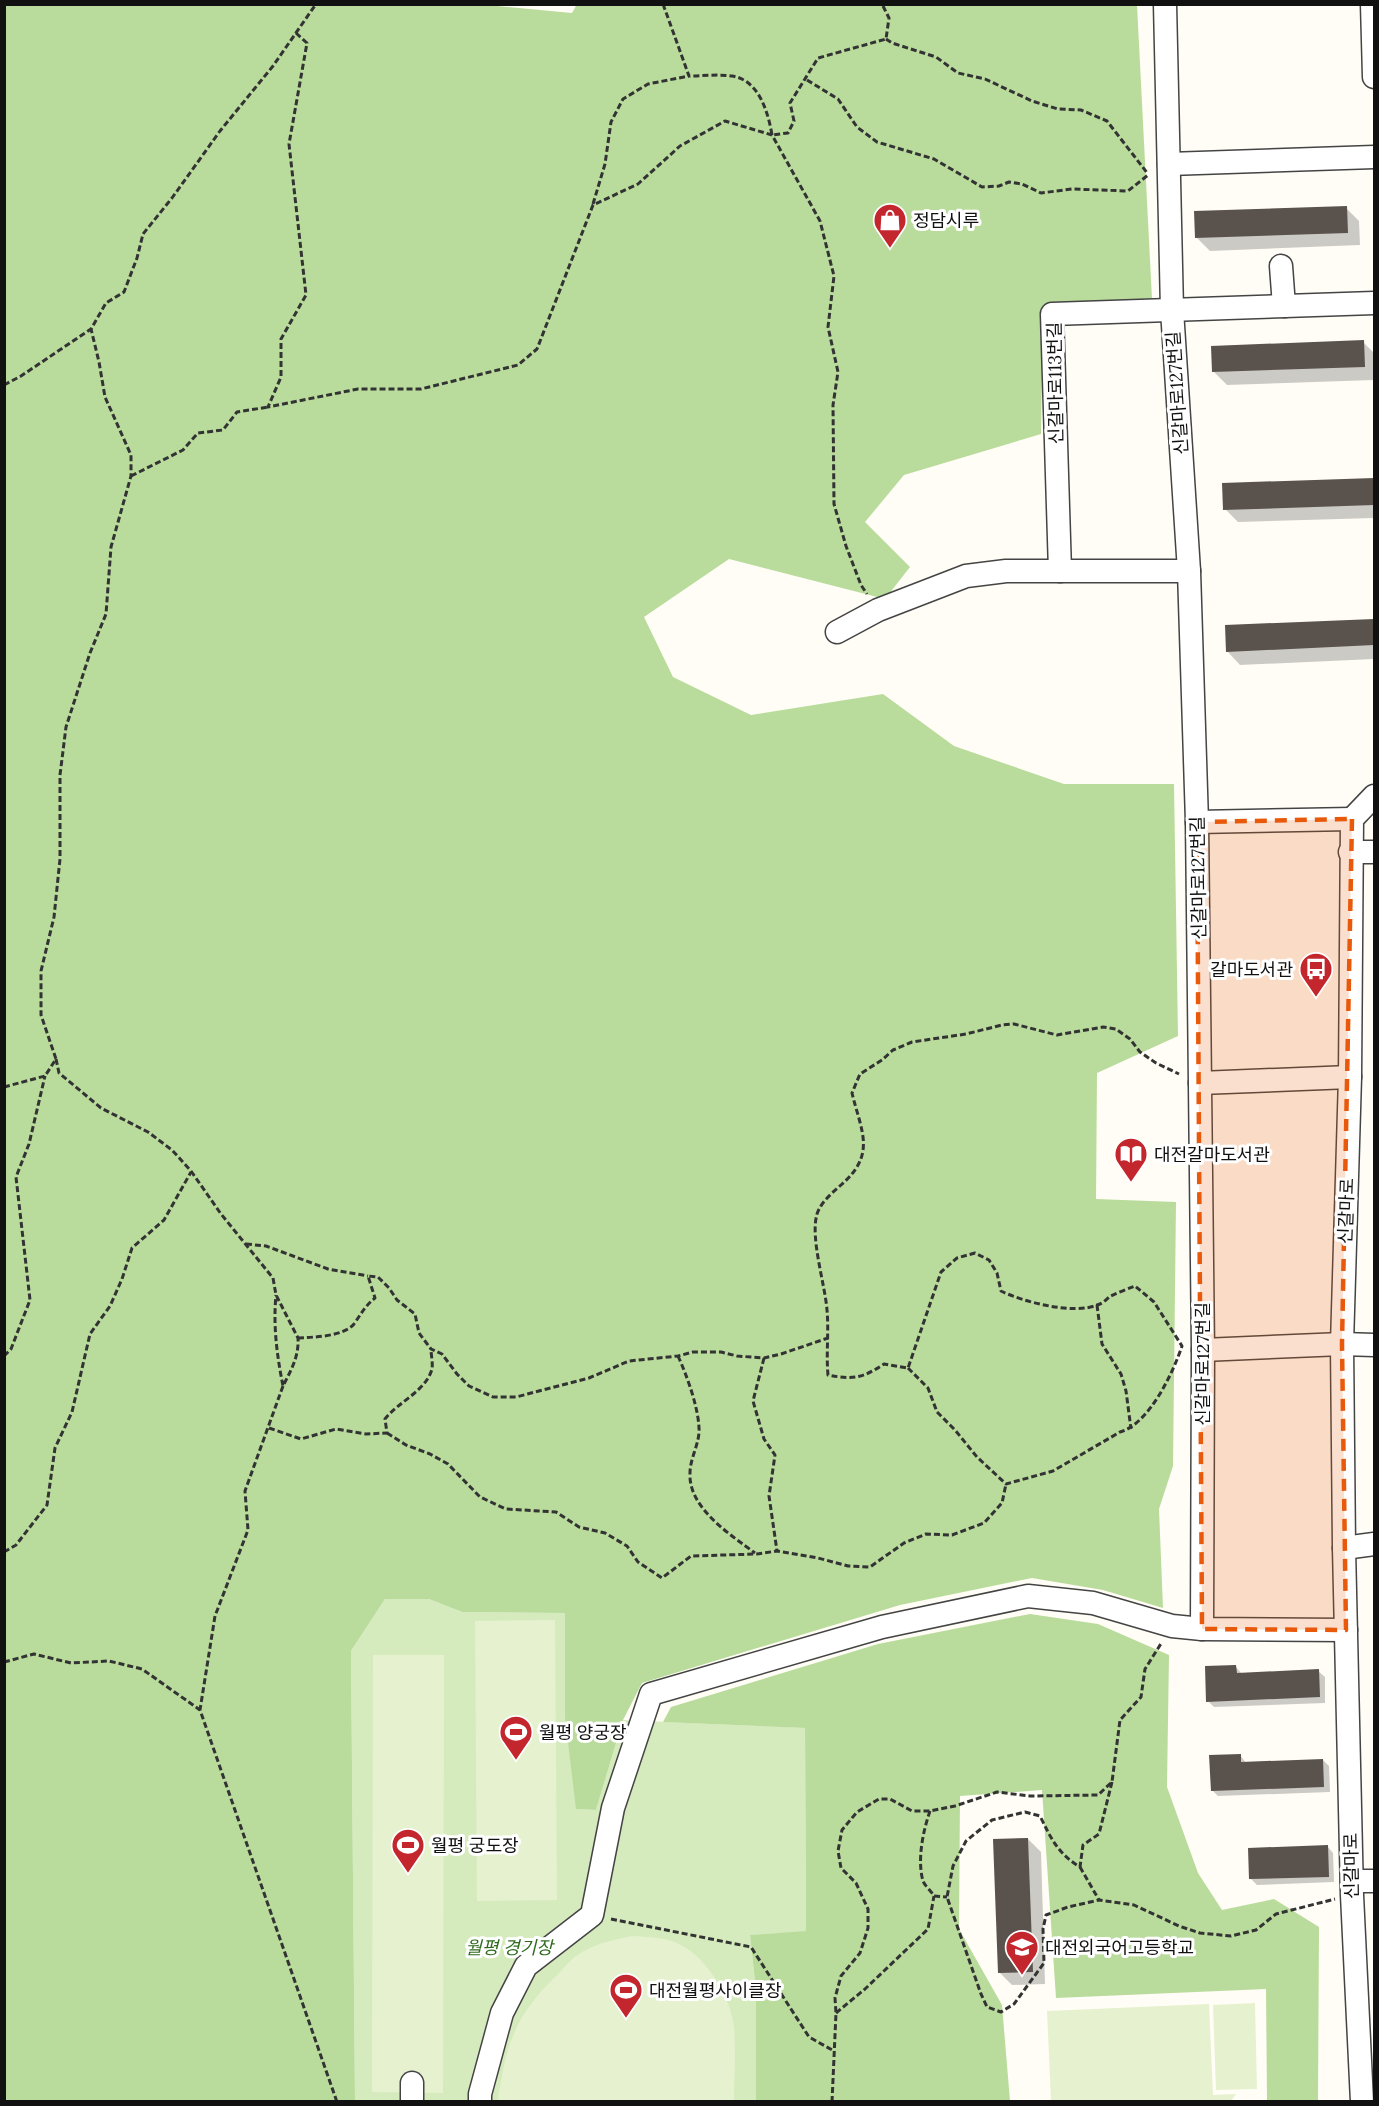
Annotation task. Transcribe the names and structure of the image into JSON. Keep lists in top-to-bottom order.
{
  "streets": {
    "street": ["신갈마로113번길", "신갈마로127번길", "신갈마로"]
  },
  "crossings": [
    ["신갈마로113번길", "신갈마로127번길"]
  ],
  "parks": ["월평 경기장"],
  "places": {
    "shop": ["정담시루"],
    "bus stop": ["갈마도서관"],
    "library": ["대전갈마도서관"],
    "sports": ["월평 양궁장", "월평 궁도장", "대전월평사이클장"],
    "school or university": ["대전외국어고등학교"]
  }
}
